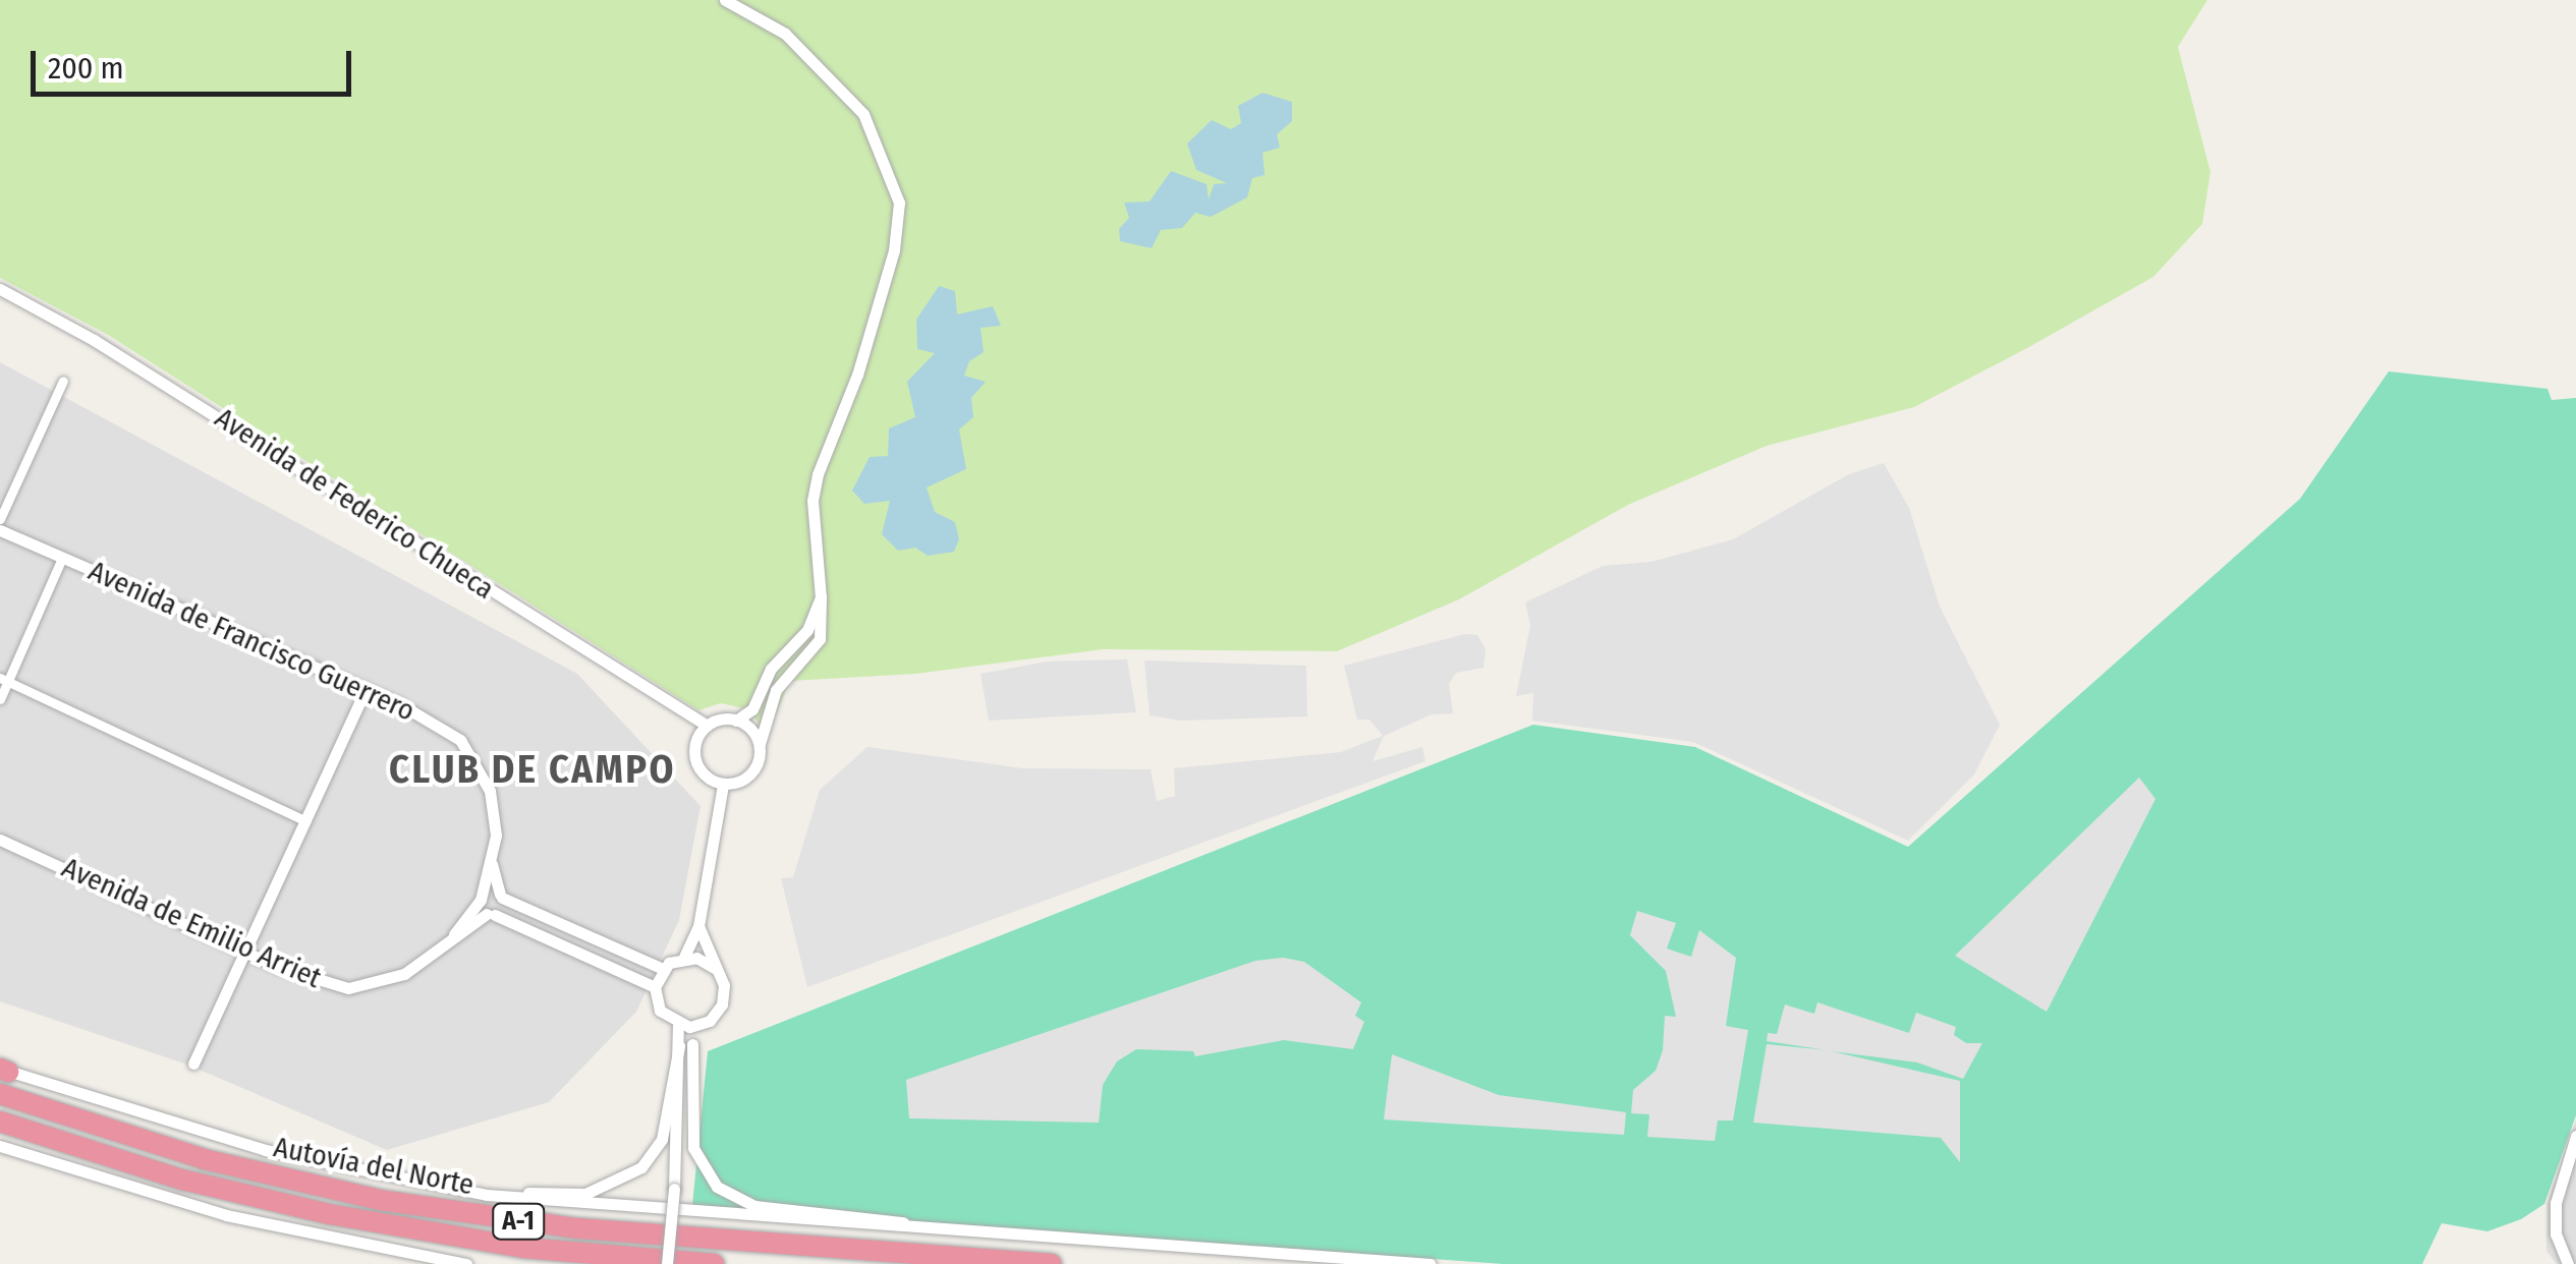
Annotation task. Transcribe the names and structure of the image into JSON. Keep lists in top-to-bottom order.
{
  "streets": {
    "highway": ["Autovía del Norte", "A-1"],
    "street": ["Avenida de Federico Chueca", "Avenida de Francisco Guerrero", "Avenida de Emilio Arriet"]
  },
  "districts": ["CLUB DE CAMPO"],
  "scale_bar": "200 m"
}
